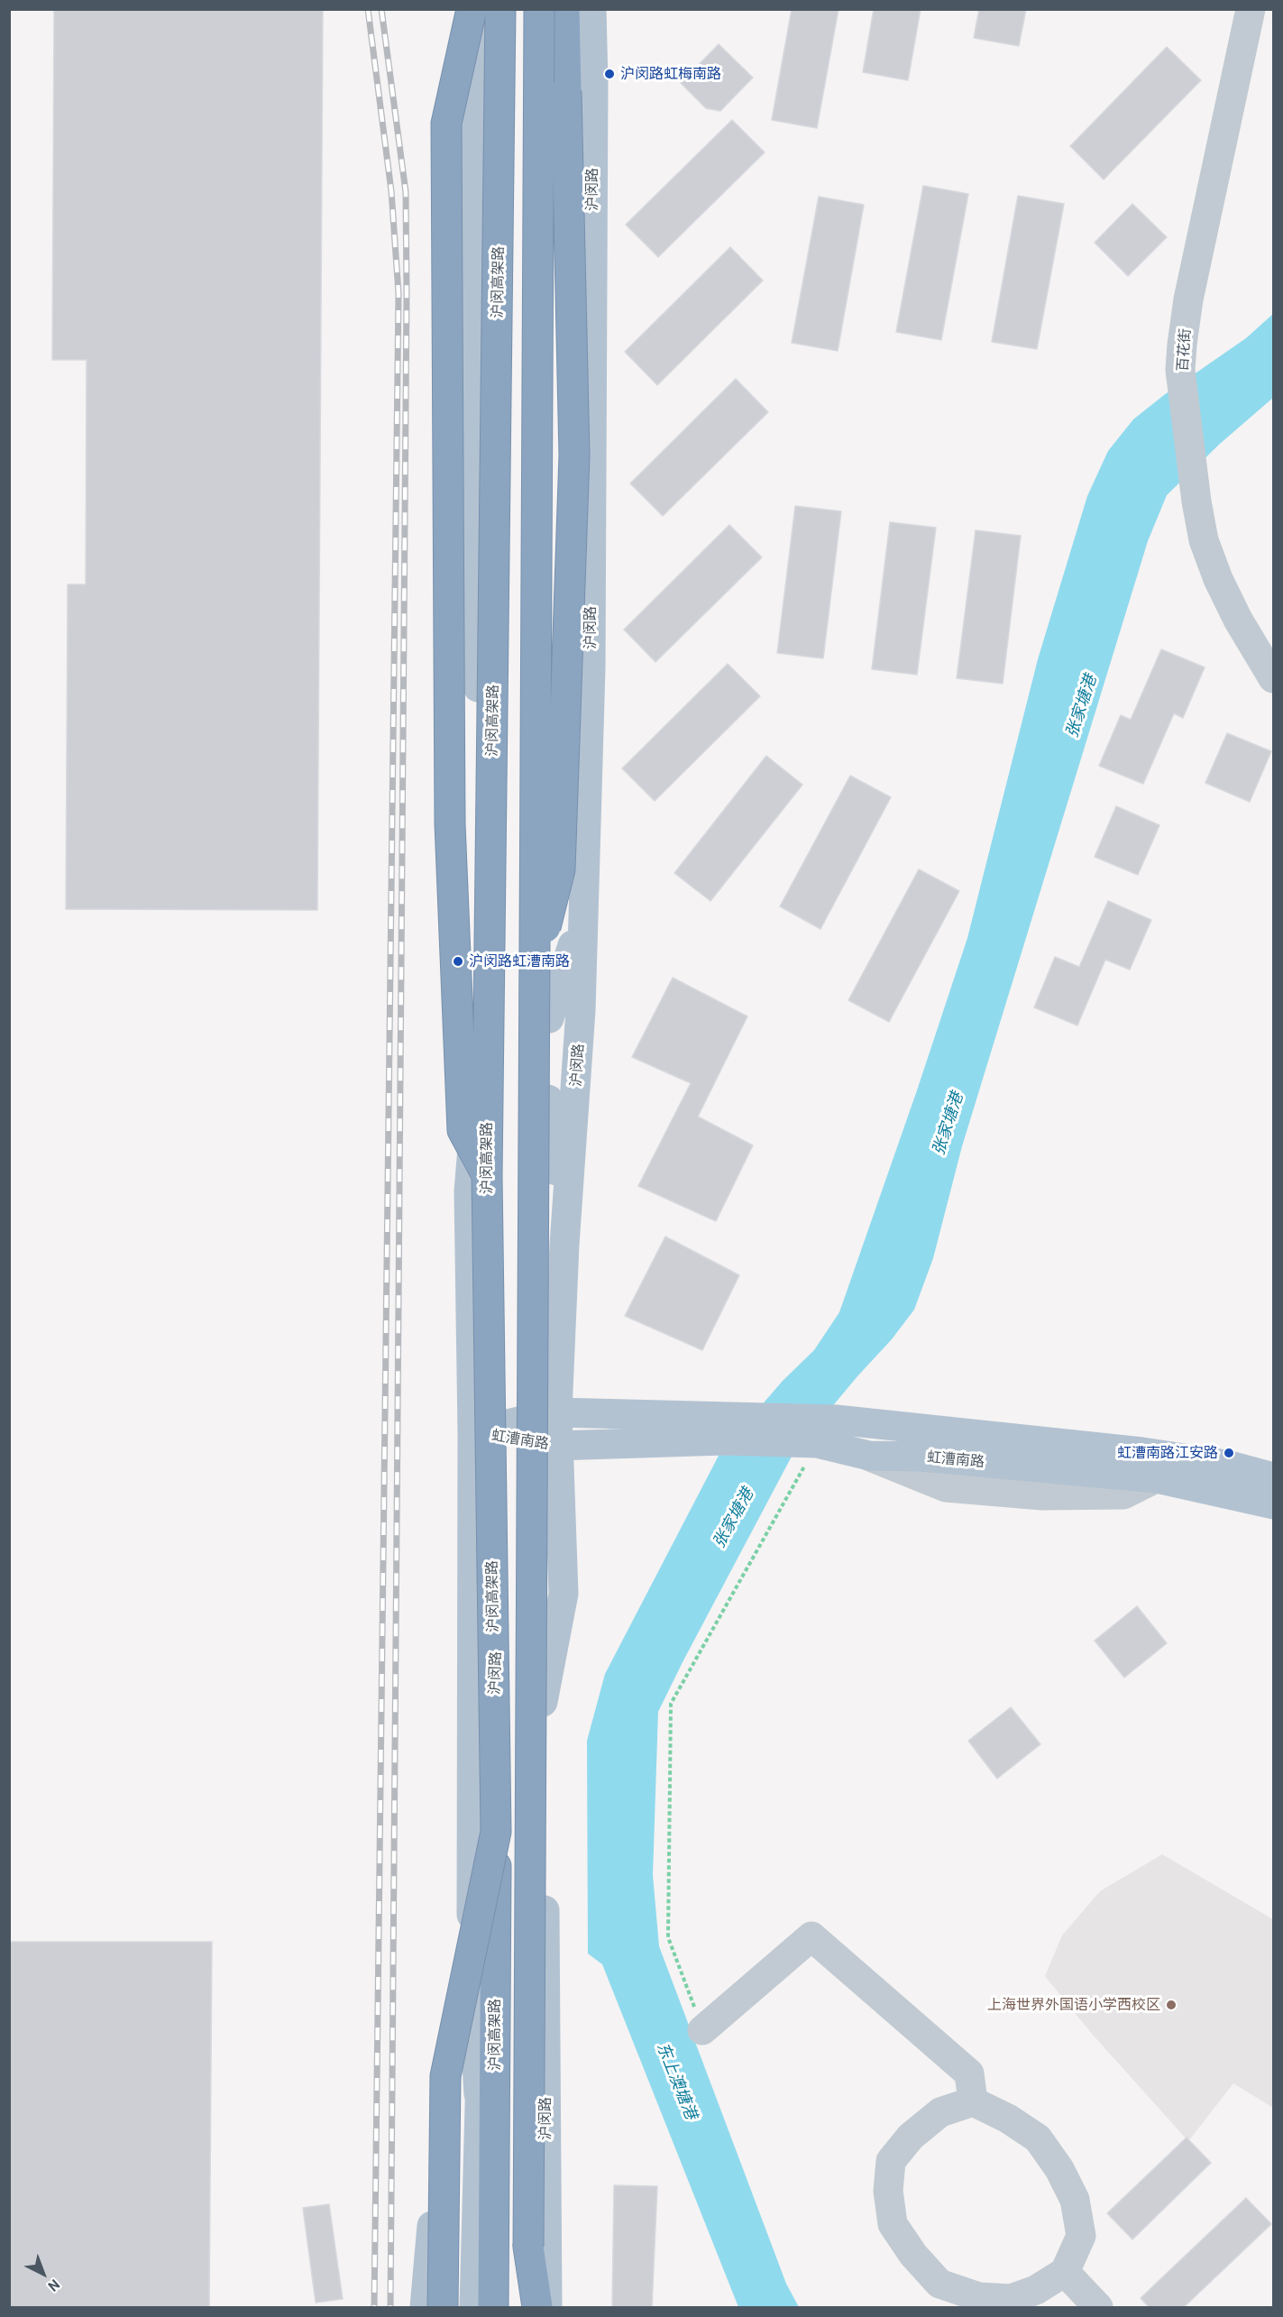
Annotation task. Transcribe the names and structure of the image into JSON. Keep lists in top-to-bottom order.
{
  "streets": {
    "highway": ["沪闵高架路"],
    "main road": ["沪闵路", "虹漕南路"],
    "street": ["百花街"]
  },
  "crossings": [
    ["沪闵路", "虹漕南路"]
  ],
  "water": ["张家塘港", "东上澳塘港"],
  "places": [
    "沪闵路虹梅南路",
    "沪闵路虹漕南路",
    "虹漕南路江安路",
    "上海世界外国语小学西校区"
  ],
  "north": "bottom right"
}
